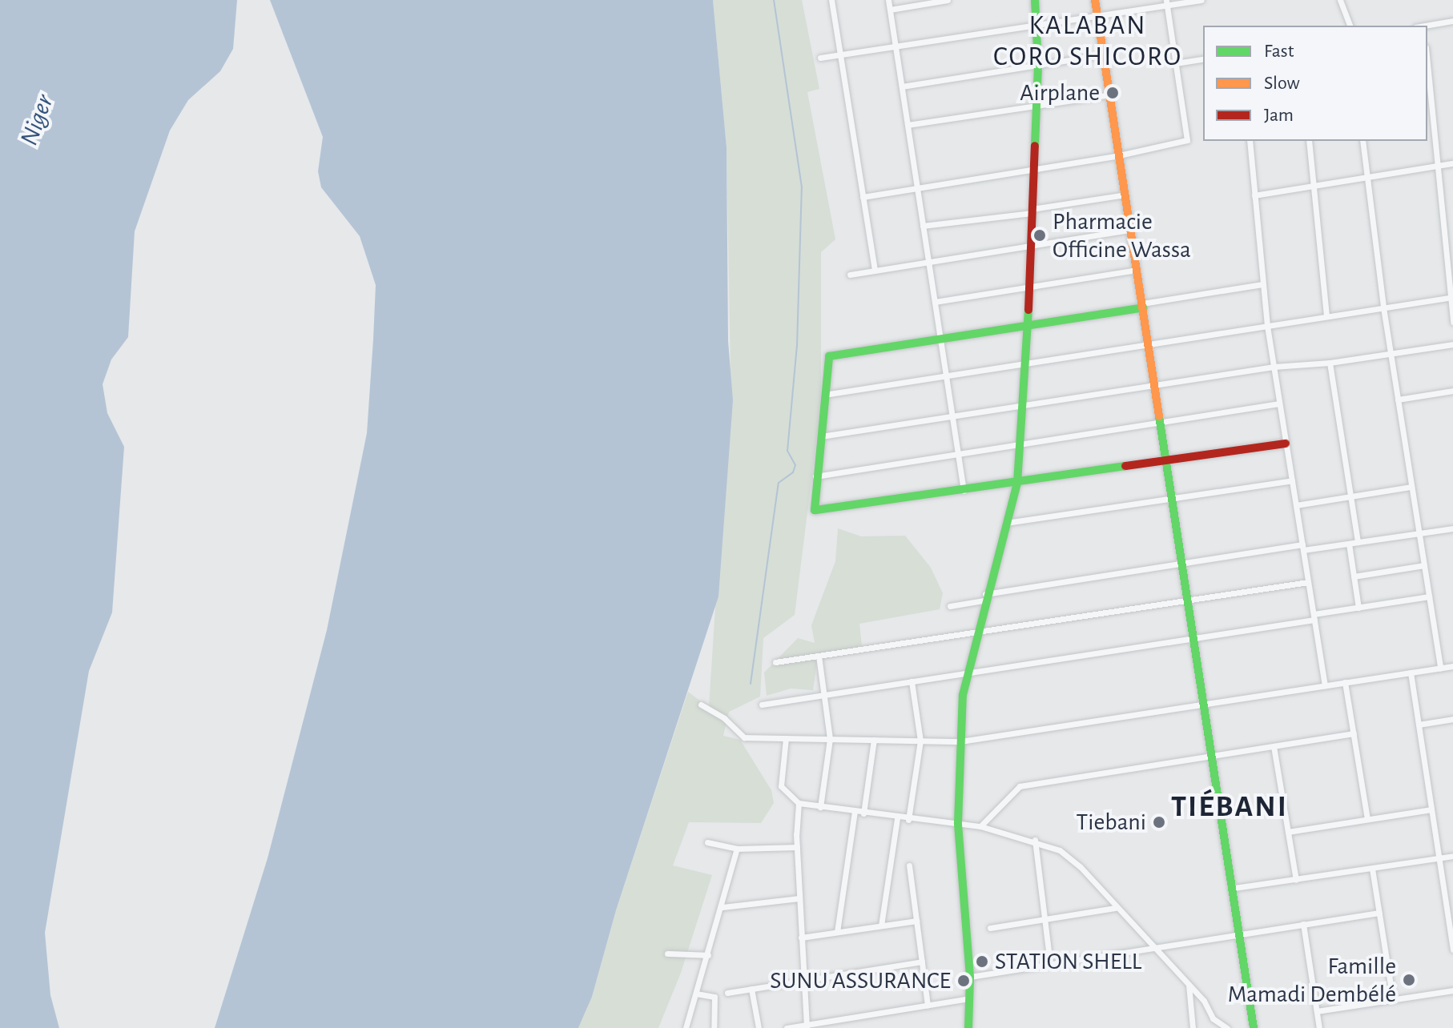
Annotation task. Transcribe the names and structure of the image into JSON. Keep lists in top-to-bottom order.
{
  "districts": ["KALABAN CORO SHICORO", "TIÉBANI"],
  "water": ["Niger"],
  "places": [
    "Airplane",
    "Pharmacie Officine Wassa",
    "Tiebani",
    "STATION SHELL",
    "Famille Mamadi Dembélé",
    "SUNU ASSURANCE"
  ],
  "legend": ["Fast", "Slow", "Jam"]
}
